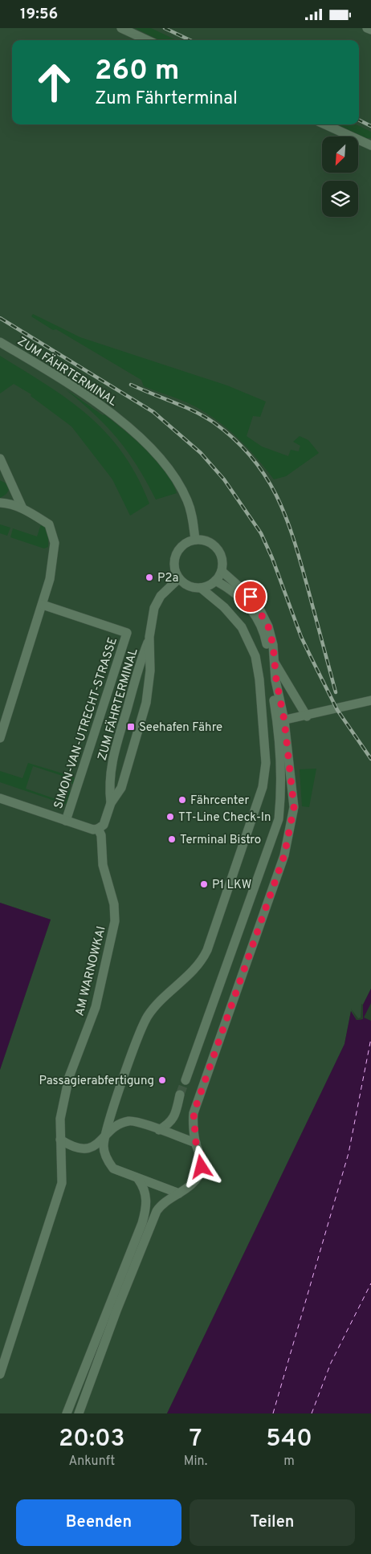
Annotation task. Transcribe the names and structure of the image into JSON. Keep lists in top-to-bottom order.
{
  "streets": {
    "street": ["ZUM FÄHRTERMINAL", "SIMON-VAN-UTRECHT-STRASSE", "AM WARNOWKAI"]
  },
  "crossings": [
    ["ZUM FÄHRTERMINAL", "AM WARNOWKAI"]
  ],
  "places": {
    "other": [
      "P2a",
      "Fährcenter",
      "TT-Line Check-In",
      "Terminal Bistro",
      "P1 LKW",
      "Passagierabfertigung"
    ],
    "transit": ["Seehafen Fähre"]
  },
  "north": "bottom left",
  "page": {
    "status": "19:56",
    "turn": ["260 m", "Zum Fährterminal"],
    "eta": [
      "20:03",
      "Ankunft",
      "7",
      "Min.",
      "540",
      "m"
    ],
    "buttons": ["Beenden", "Teilen"]
  }
}
